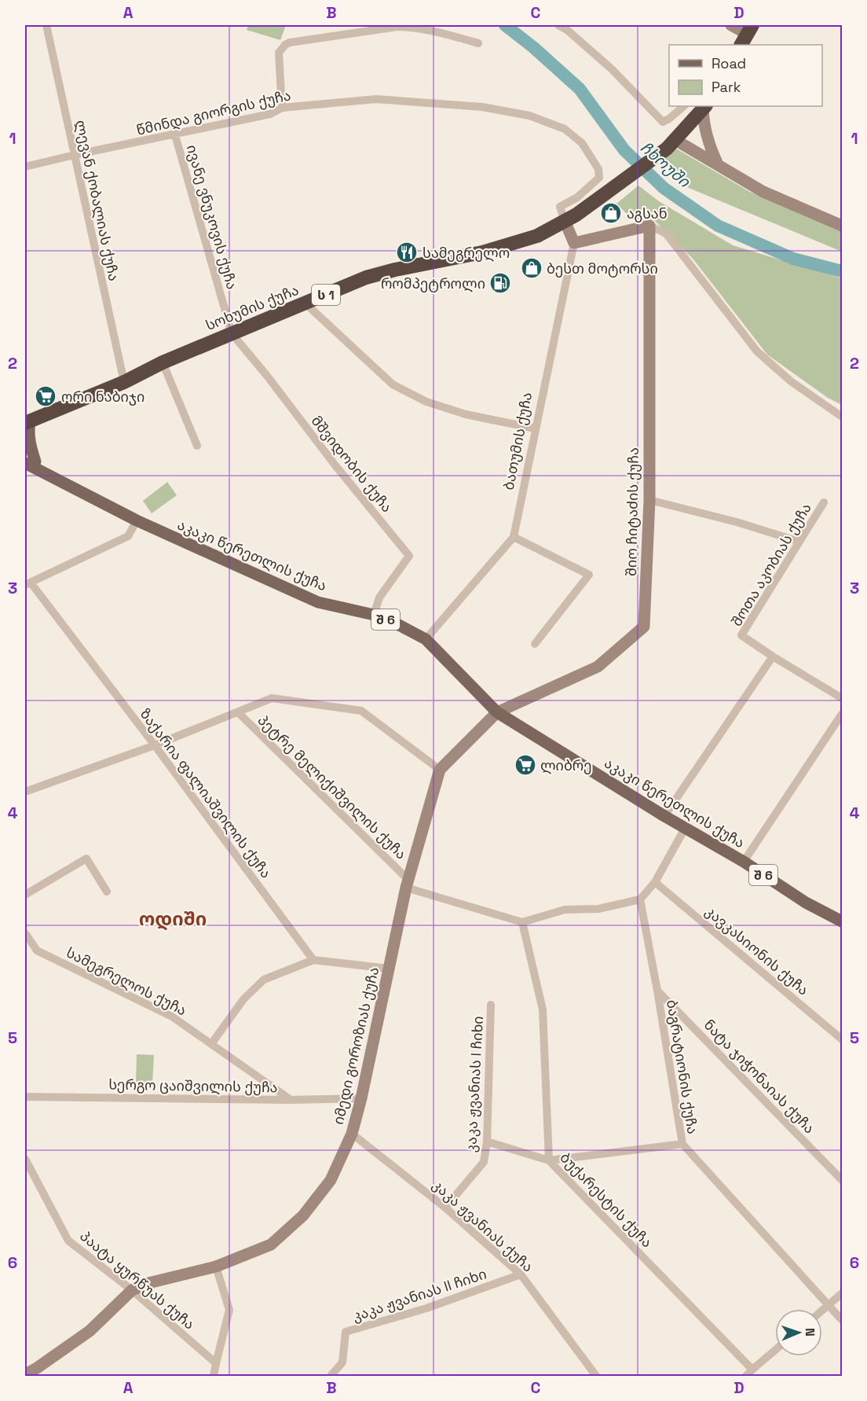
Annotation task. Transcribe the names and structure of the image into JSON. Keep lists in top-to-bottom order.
{
  "streets": {
    "highway": ["ს 1", "სოხუმის ქუჩა"],
    "main road": ["აკაკი წერეთლის ქუჩა", "შ 6"],
    "street": [
      "წმინდა გიორგის ქუჩა",
      "ლევან ქობალიას ქუჩა",
      "ივანე ვნუკოვის ქუჩა",
      "ბათუმის ქუჩა",
      "მშვიდობის ქუჩა",
      "შიო ჩიტაძის ქუჩა",
      "შოთა აკობიას ქუჩა",
      "პეტრე მელიქიშვილის ქუჩა",
      "ზაქარია ფალიაშვილის ქუჩა",
      "კავკასიონის ქუჩა",
      "სამეგრელოს ქუჩა",
      "იმედი გოროზიას ქუჩა",
      "ბაგრატიონის ქუჩა",
      "ნატა ჯიჭონაიას ქუჩა",
      "კაკა ჟვანიას I ჩიხი",
      "სერგო ცაიშვილის ქუჩა",
      "ბუქარესტის ქუჩა",
      "კაკა ჟვანიას ქუჩა",
      "პაატა ყურწუას ქუჩა",
      "კაკა ჟვანიას II ჩიხი"
    ]
  },
  "crossings": [
    ["წმინდა გიორგის ქუჩა", "ლევან ქობალიას ქუჩა"],
    ["წმინდა გიორგის ქუჩა", "ივანე ვნუკოვის ქუჩა"],
    ["წმინდა გიორგის ქუჩა", "სოხუმის ქუჩა"],
    ["ლევან ქობალიას ქუჩა", "სოხუმის ქუჩა"],
    ["ივანე ვნუკოვის ქუჩა", "სოხუმის ქუჩა"],
    ["ივანე ვნუკოვის ქუჩა", "მშვიდობის ქუჩა"],
    ["სოხუმის ქუჩა", "მშვიდობის ქუჩა"],
    ["სოხუმის ქუჩა", "შ 6"],
    ["ბათუმის ქუჩა", "აკაკი წერეთლის ქუჩა"],
    ["მშვიდობის ქუჩა", "აკაკი წერეთლის ქუჩა"],
    ["შიო ჩიტაძის ქუჩა", "აკაკი წერეთლის ქუჩა"],
    ["შიო ჩიტაძის ქუჩა", "იმედი გოროზიას ქუჩა"],
    ["აკაკი წერეთლის ქუჩა", "შ 6"],
    ["აკაკი წერეთლის ქუჩა", "იმედი გოროზიას ქუჩა"],
    ["პეტრე მელიქიშვილის ქუჩა", "იმედი გოროზიას ქუჩა"],
    ["სამეგრელოს ქუჩა", "სერგო ცაიშვილის ქუჩა"],
    ["იმედი გოროზიას ქუჩა", "სერგო ცაიშვილის ქუჩა"],
    ["იმედი გოროზიას ქუჩა", "კაკა ჟვანიას ქუჩა"],
    ["იმედი გოროზიას ქუჩა", "პაატა ყურწუას ქუჩა"],
    ["ბაგრატიონის ქუჩა", "ნატა ჯიჭონაიას ქუჩა"],
    ["კაკა ჟვანიას I ჩიხი", "კაკა ჟვანიას ქუჩა"],
    ["კაკა ჟვანიას ქუჩა", "კაკა ჟვანიას II ჩიხი"]
  ],
  "districts": ["ოდიში"],
  "water": ["ჩხოუში"],
  "places": {
    "shop": ["აგსან", "ბესთ მოტორსი"],
    "restaurant": ["სამეგრელო"],
    "fuel station": ["რომპეტროლი"],
    "supermarket": ["ორი ნაბიჯი", "ლიბრე"]
  },
  "legend": ["Road", "Park"],
  "north": "right",
  "grid": {
    "columns": [
      "A",
      "B",
      "C",
      "D"
    ],
    "rows": [
      "1",
      "2",
      "3",
      "4",
      "5",
      "6"
    ]
  }
}
